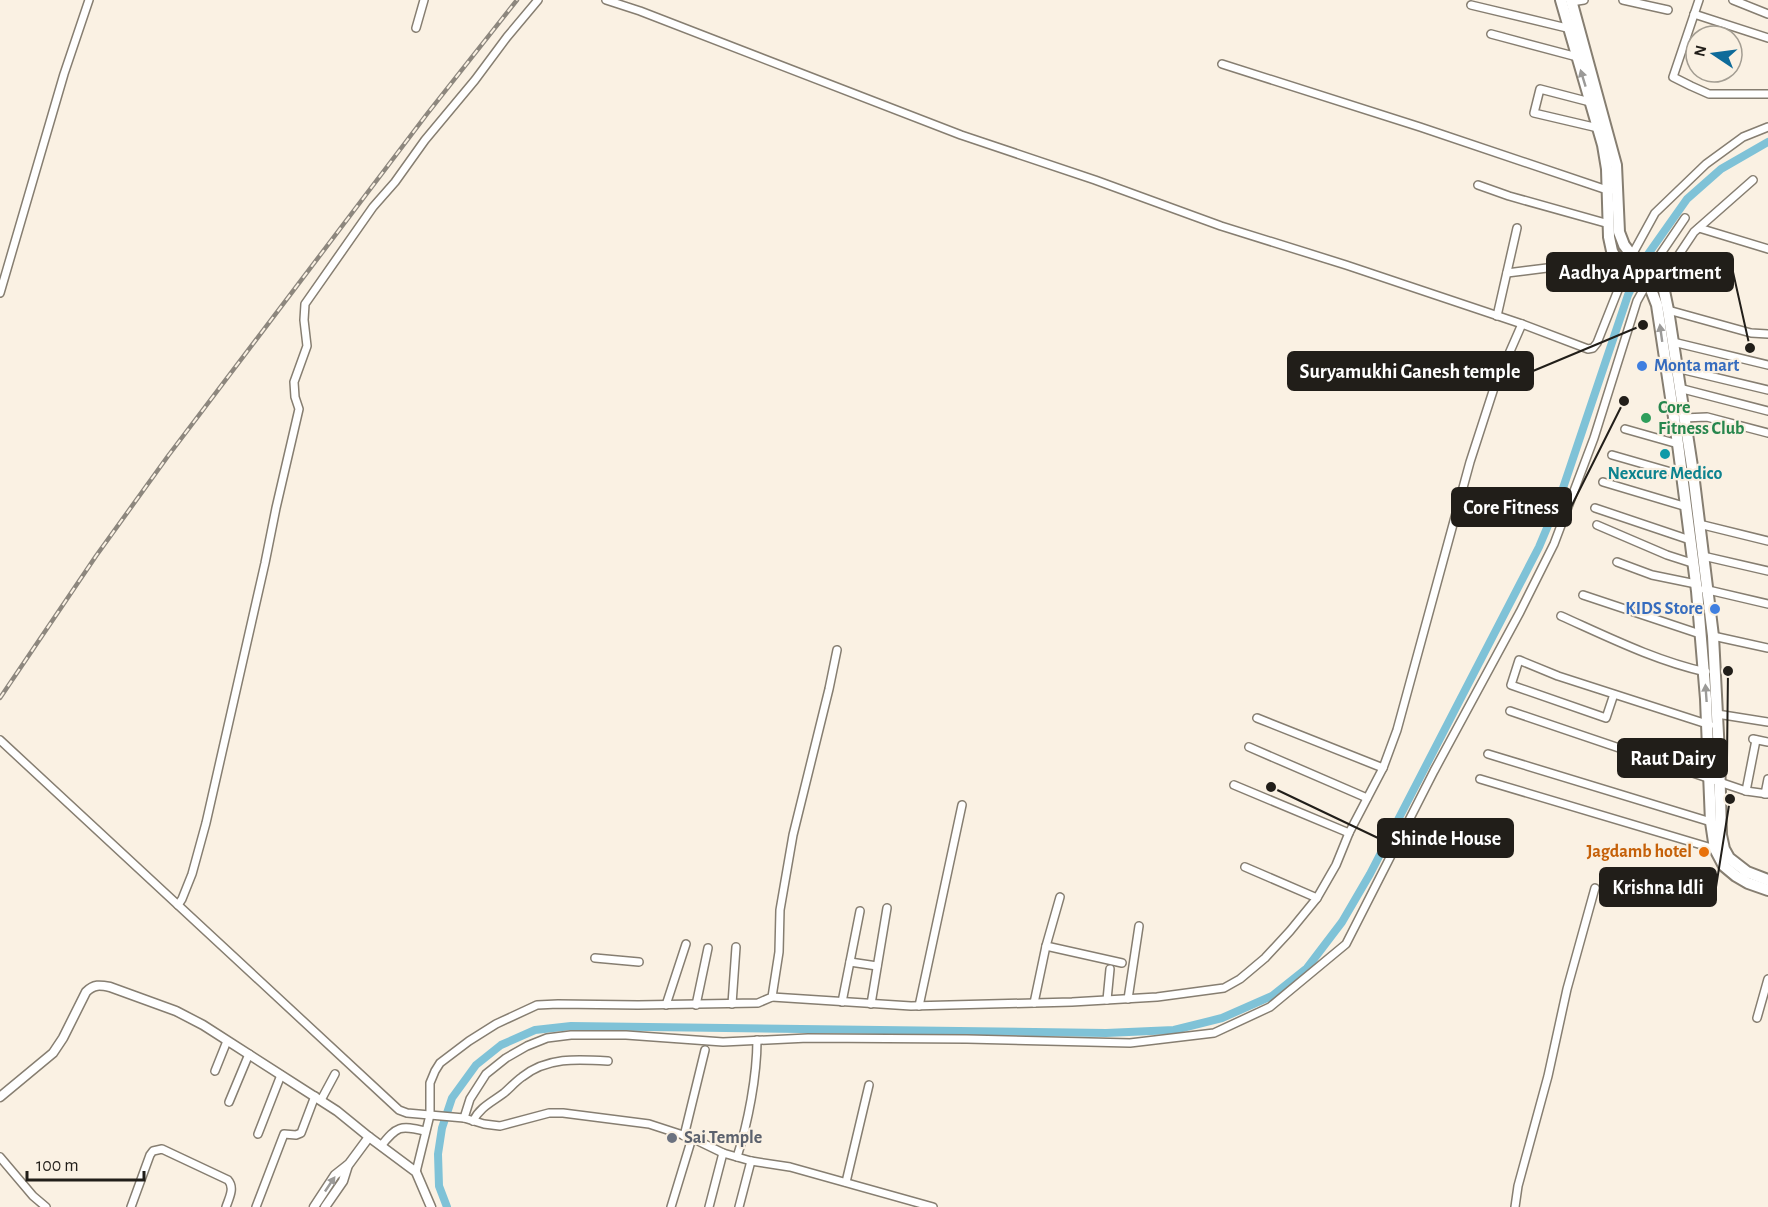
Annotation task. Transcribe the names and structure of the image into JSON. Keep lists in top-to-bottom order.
{
  "places": [
    "Suryamukhi Ganesh temple",
    "Aadhya Appartment",
    "Monta mart",
    "Core Fitness",
    "Core Fitness Club",
    "Nexcure Medico",
    "KIDS Store",
    "Raut Dairy",
    "Shinde House",
    "Krishna Idli",
    "Jagdamb hotel",
    "Sai Temple"
  ],
  "scale_bar": "100 m",
  "north": "left"
}
